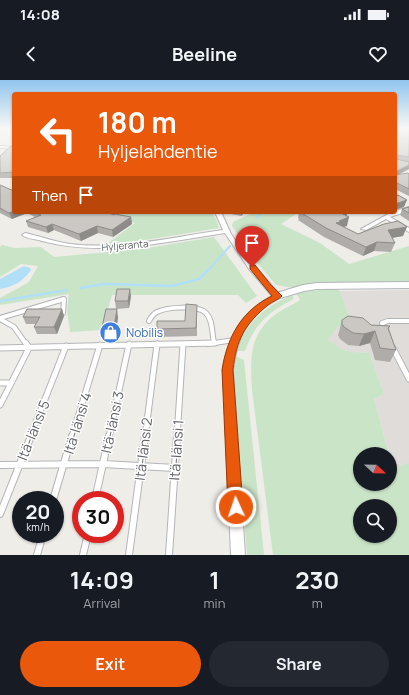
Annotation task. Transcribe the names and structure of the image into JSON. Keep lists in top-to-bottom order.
{
  "streets": {
    "street": ["Hyljeranta"],
    "lane": [
      "Itä-länsi 3",
      "Itä-länsi 4",
      "Itä-länsi 5",
      "Itä-länsi 2",
      "Itä-länsi 1"
    ]
  },
  "places": {
    "shop": ["Nobilis"]
  },
  "north": "right",
  "page": {
    "status": "14:08",
    "header": "Beeline",
    "turn": ["180 m", "Hyljelahdentie"],
    "then": "Then",
    "speed": "20 km/h",
    "limit": "30",
    "eta": [
      "14:09",
      "Arrival",
      "1",
      "min",
      "230",
      "m"
    ],
    "buttons": ["Exit", "Share"]
  }
}
